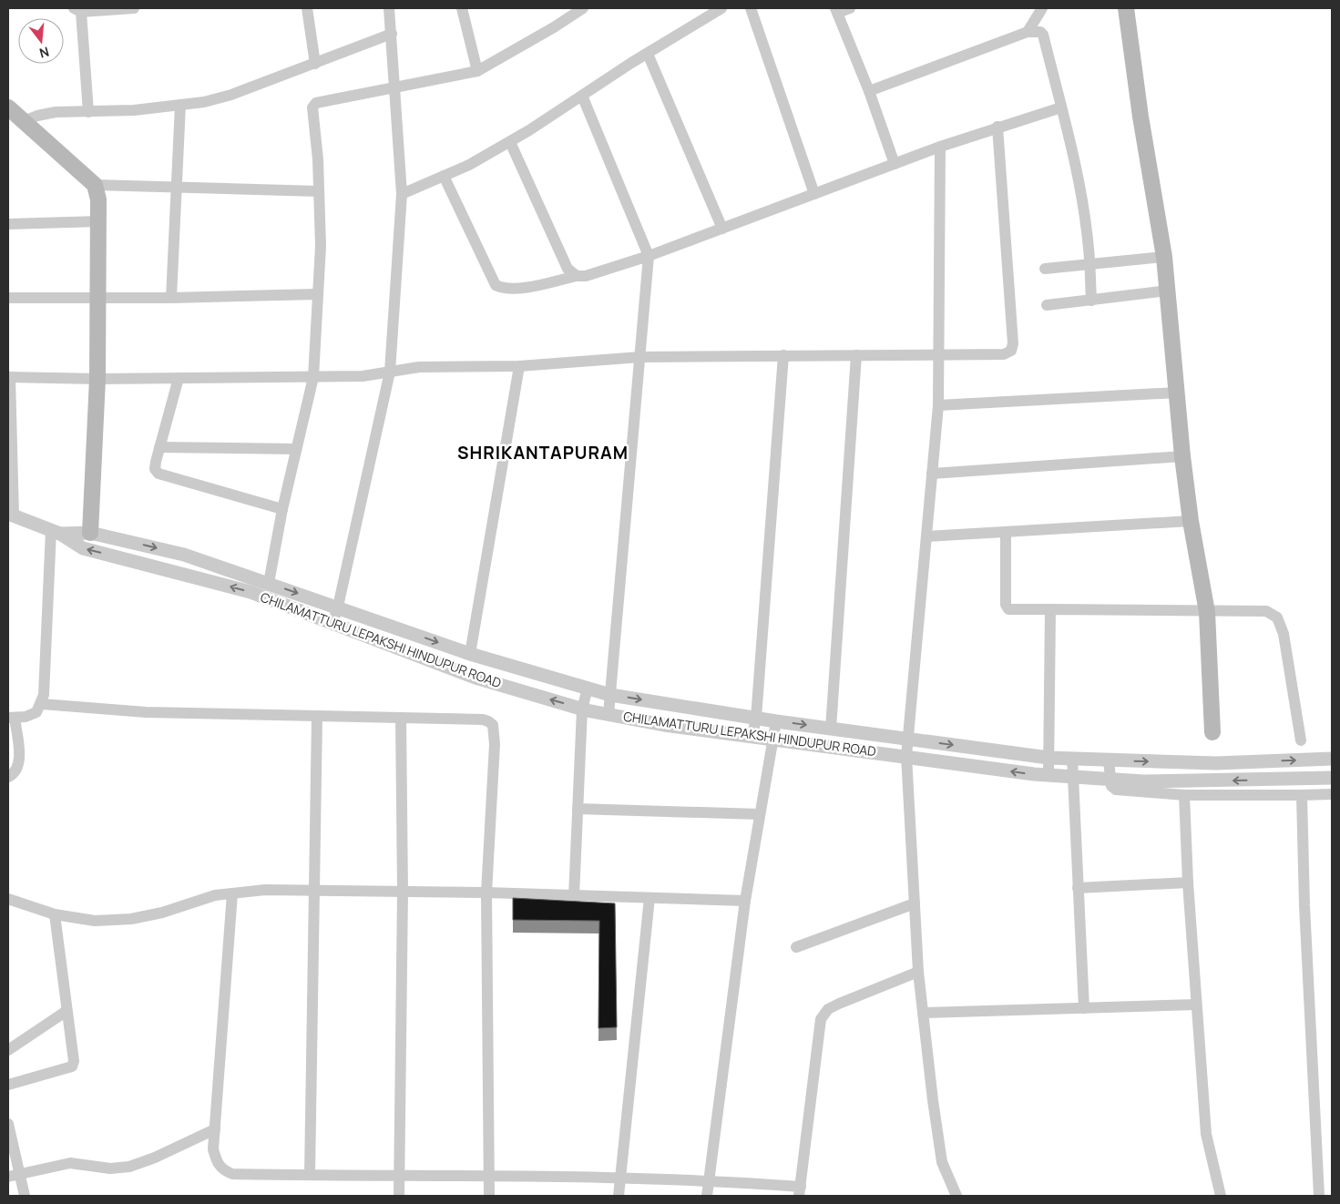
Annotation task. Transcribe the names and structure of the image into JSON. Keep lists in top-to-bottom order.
{
  "streets": {
    "street": ["CHILAMATTURU LEPAKSHI HINDUPUR ROAD"]
  },
  "districts": ["SHRIKANTAPURAM"],
  "north": "bottom"
}
